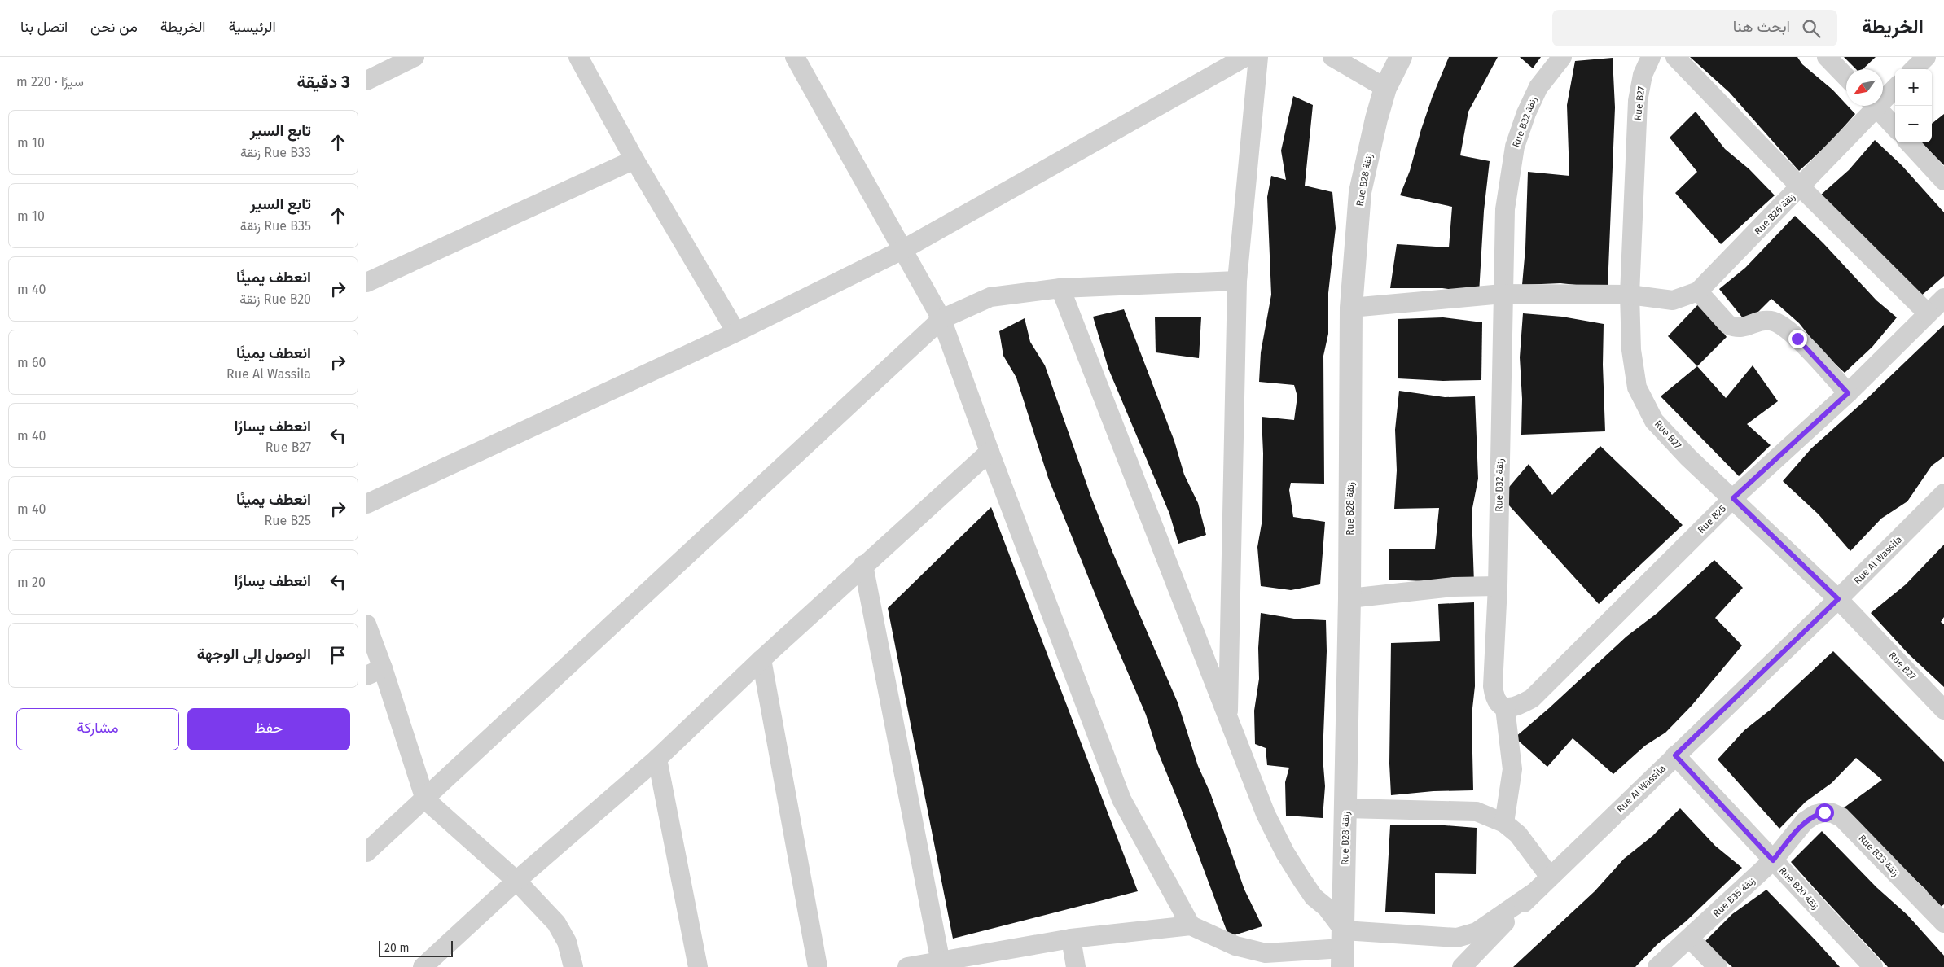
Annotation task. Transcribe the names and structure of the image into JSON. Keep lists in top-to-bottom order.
{
  "streets": {
    "street": [
      "Rue B27",
      "Rue B32 زنقة",
      "Rue B28 زنقة",
      "Rue B26 زنقة",
      "Rue B25",
      "Rue Al Wassila",
      "Rue B33 زنقة",
      "Rue B20 زنقة",
      "Rue B35 زنقة"
    ]
  },
  "crossings": [
    ["Rue B27", "Rue B26 زنقة"],
    ["Rue B27", "Rue B25"],
    ["Rue B27", "Rue Al Wassila"],
    ["Rue B32 زنقة", "Rue B25"],
    ["Rue Al Wassila", "Rue B20 زنقة"],
    ["Rue B33 زنقة", "Rue B35 زنقة"],
    ["Rue B20 زنقة", "Rue B35 زنقة"]
  ],
  "scale_bar": "20 m",
  "north": "bottom left",
  "page": {
    "header": "الخريطة",
    "search": "ابحث هنا",
    "nav": [
      "الرئيسية",
      "الخريطة",
      "من نحن",
      "اتصل بنا"
    ],
    "heading": ["3 دقيقة", "سيرًا · 220 m"],
    "map_buttons": ["+", "−"],
    "list": [
      ["تابع السير", "Rue B33 زنقة", "10 m"],
      ["تابع السير", "Rue B35 زنقة", "10 m"],
      ["انعطف يمينًا", "Rue B20 زنقة", "40 m"],
      ["انعطف يمينًا", "Rue Al Wassila", "60 m"],
      ["انعطف يسارًا", "Rue B27", "40 m"],
      ["انعطف يمينًا", "Rue B25", "40 m"],
      ["انعطف يسارًا", "20 m"],
      "الوصول إلى الوجهة"
    ],
    "buttons": ["حفظ", "مشاركة"],
    "scale": "20 m"
  }
}
